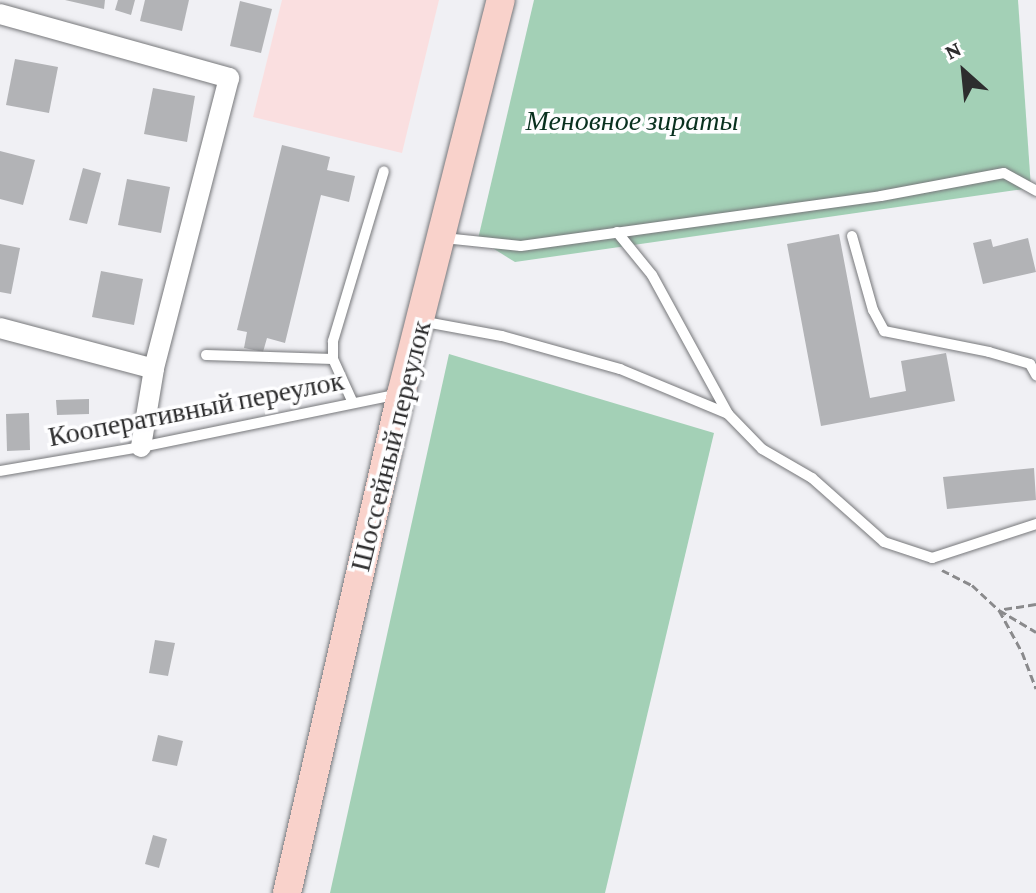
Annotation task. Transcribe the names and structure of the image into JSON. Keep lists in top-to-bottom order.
{
  "streets": {
    "main road": ["Шоссейный переулок"],
    "lane": ["Кооперативный переулок"]
  },
  "crossings": [
    ["Кооперативный переулок", "Шоссейный переулок"]
  ],
  "parks": ["Меновное зираты"],
  "north": "top left"
}
